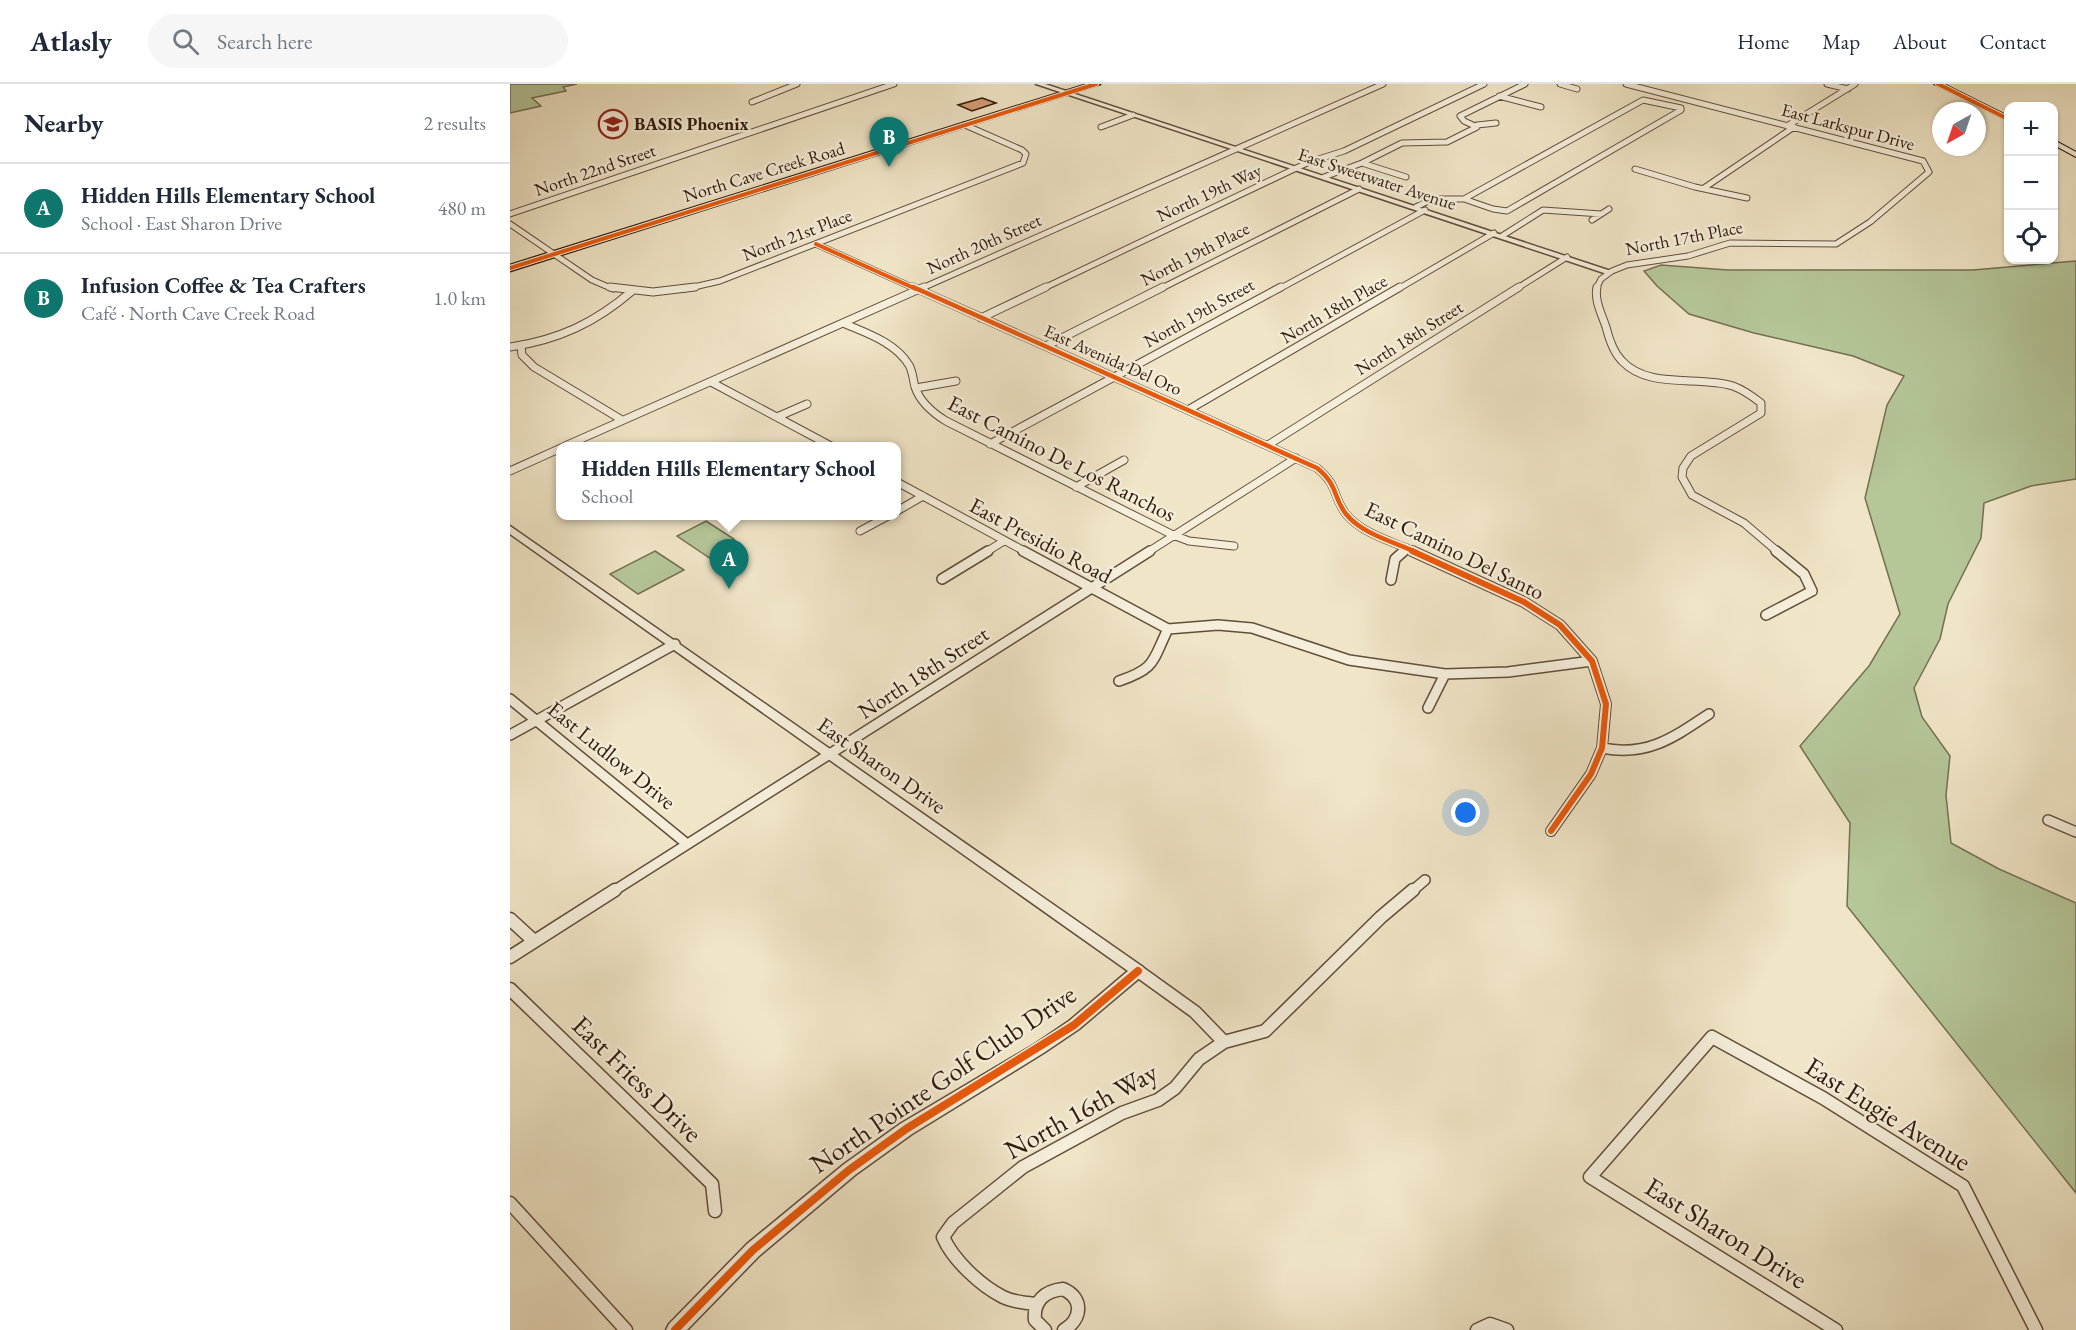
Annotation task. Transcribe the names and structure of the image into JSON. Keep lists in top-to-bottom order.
{
  "streets": {
    "main road": ["North Cave Creek Road"],
    "street": [
      "East Larkspur Drive",
      "North 22nd Street",
      "East Sweetwater Avenue",
      "North 19th Way",
      "North 21st Place",
      "North 17th Place",
      "North 20th Street",
      "North 19th Place",
      "North 18th Place",
      "North 19th Street",
      "North 18th Street",
      "East Avenida Del Oro",
      "East Camino De Los Ranchos",
      "East Presidio Road",
      "East Camino Del Santo",
      "East Ludlow Drive",
      "East Sharon Drive",
      "East Friess Drive",
      "North Pointe Golf Club Drive",
      "North 16th Way",
      "East Eugie Avenue"
    ]
  },
  "crossings": [
    ["East Larkspur Drive", "North 17th Place"],
    ["North Cave Creek Road", "East Sweetwater Avenue"],
    ["North Cave Creek Road", "North 21st Place"],
    ["East Sweetwater Avenue", "North 19th Way"],
    ["East Sweetwater Avenue", "North 17th Place"],
    ["East Sweetwater Avenue", "North 20th Street"],
    ["East Sweetwater Avenue", "North 19th Place"],
    ["East Sweetwater Avenue", "North 18th Place"],
    ["East Sweetwater Avenue", "North 19th Street"],
    ["East Sweetwater Avenue", "North 18th Street"],
    ["North 19th Way", "East Avenida Del Oro"],
    ["North 21st Place", "East Avenida Del Oro"],
    ["North 20th Street", "East Avenida Del Oro"],
    ["North 20th Street", "East Camino De Los Ranchos"],
    ["North 19th Place", "East Avenida Del Oro"],
    ["North 18th Place", "East Avenida Del Oro"],
    ["North 19th Street", "East Avenida Del Oro"],
    ["North 19th Street", "East Camino De Los Ranchos"],
    ["North 18th Street", "East Avenida Del Oro"],
    ["North 18th Street", "East Camino De Los Ranchos"],
    ["North 18th Street", "East Presidio Road"],
    ["North 18th Street", "East Camino Del Santo"],
    ["North 18th Street", "East Ludlow Drive"],
    ["North 18th Street", "East Sharon Drive"],
    ["East Avenida Del Oro", "East Camino Del Santo"],
    ["East Sharon Drive", "North Pointe Golf Club Drive"],
    ["East Sharon Drive", "North 16th Way"],
    ["East Sharon Drive", "East Eugie Avenue"]
  ],
  "places": {
    "school or university": ["BASIS Phoenix"]
  },
  "north": "bottom left",
  "page": {
    "header": "Atlasly",
    "search": "Search here",
    "nav": [
      "Home",
      "Map",
      "About",
      "Contact"
    ],
    "heading": ["Nearby", "2 results"],
    "map_buttons": ["+", "−"],
    "pins": ["B", "A"],
    "list": [
      {
        "mark": "A",
        "name": "Hidden Hills Elementary School",
        "note": "School · East Sharon Drive",
        "value": "480 m"
      },
      {
        "mark": "B",
        "name": "Infusion Coffee & Tea Crafters",
        "note": "Café · North Cave Creek Road",
        "value": "1.0 km"
      }
    ],
    "popup": ["Hidden Hills Elementary School", "School"]
  }
}
